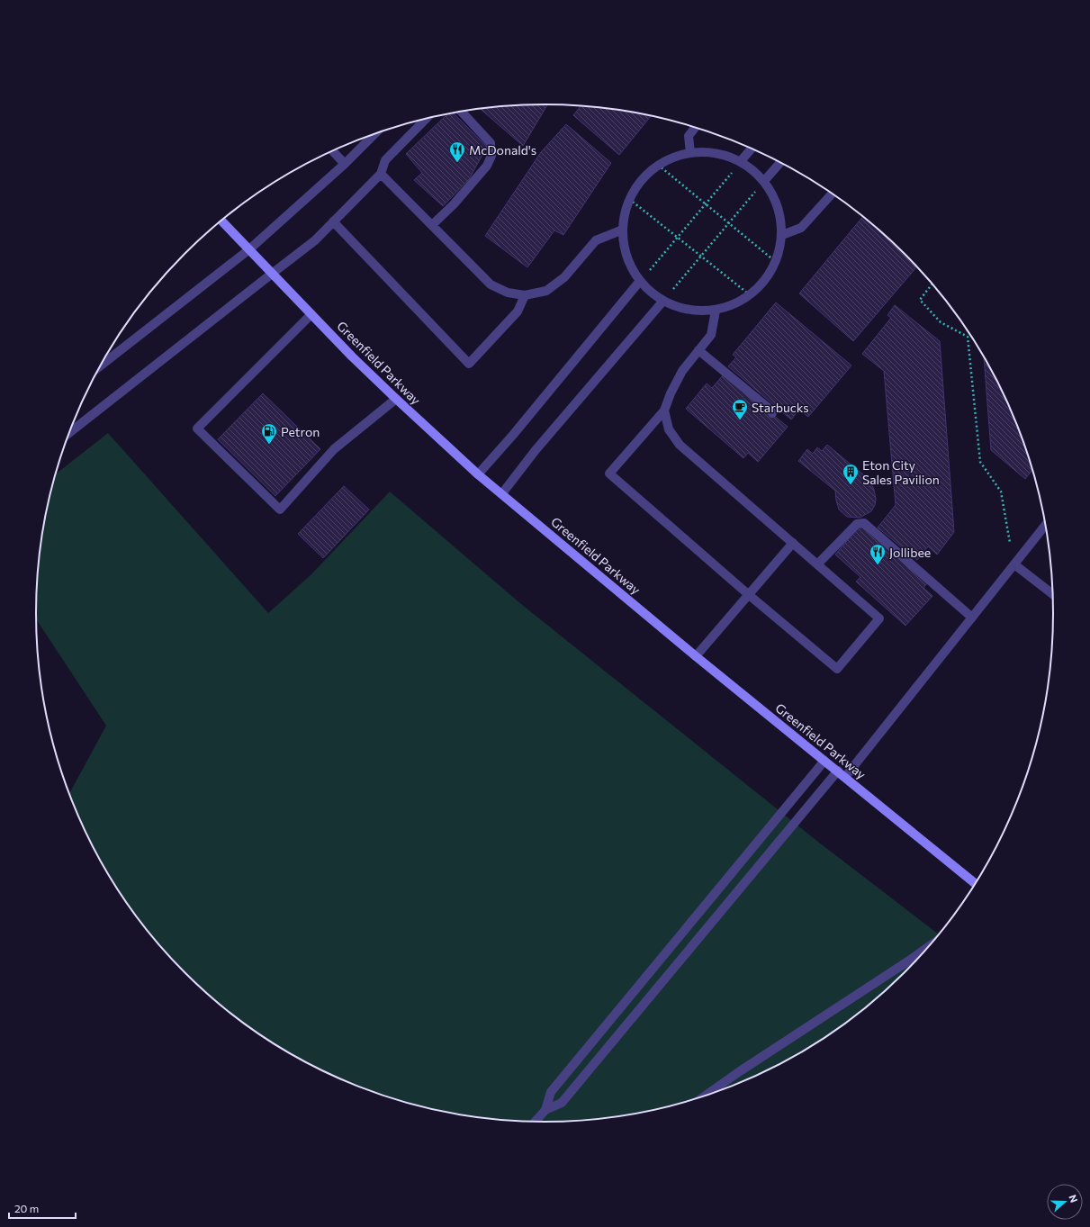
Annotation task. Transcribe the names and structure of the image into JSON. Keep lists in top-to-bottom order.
{
  "streets": {
    "main road": ["Greenfield Parkway"]
  },
  "places": {
    "restaurant": ["McDonald's", "Jollibee"],
    "cafe": ["Starbucks"],
    "fuel station": ["Petron"],
    "building": ["Eton City Sales Pavilion"]
  },
  "scale_bar": "20 m",
  "north": "right"
}
